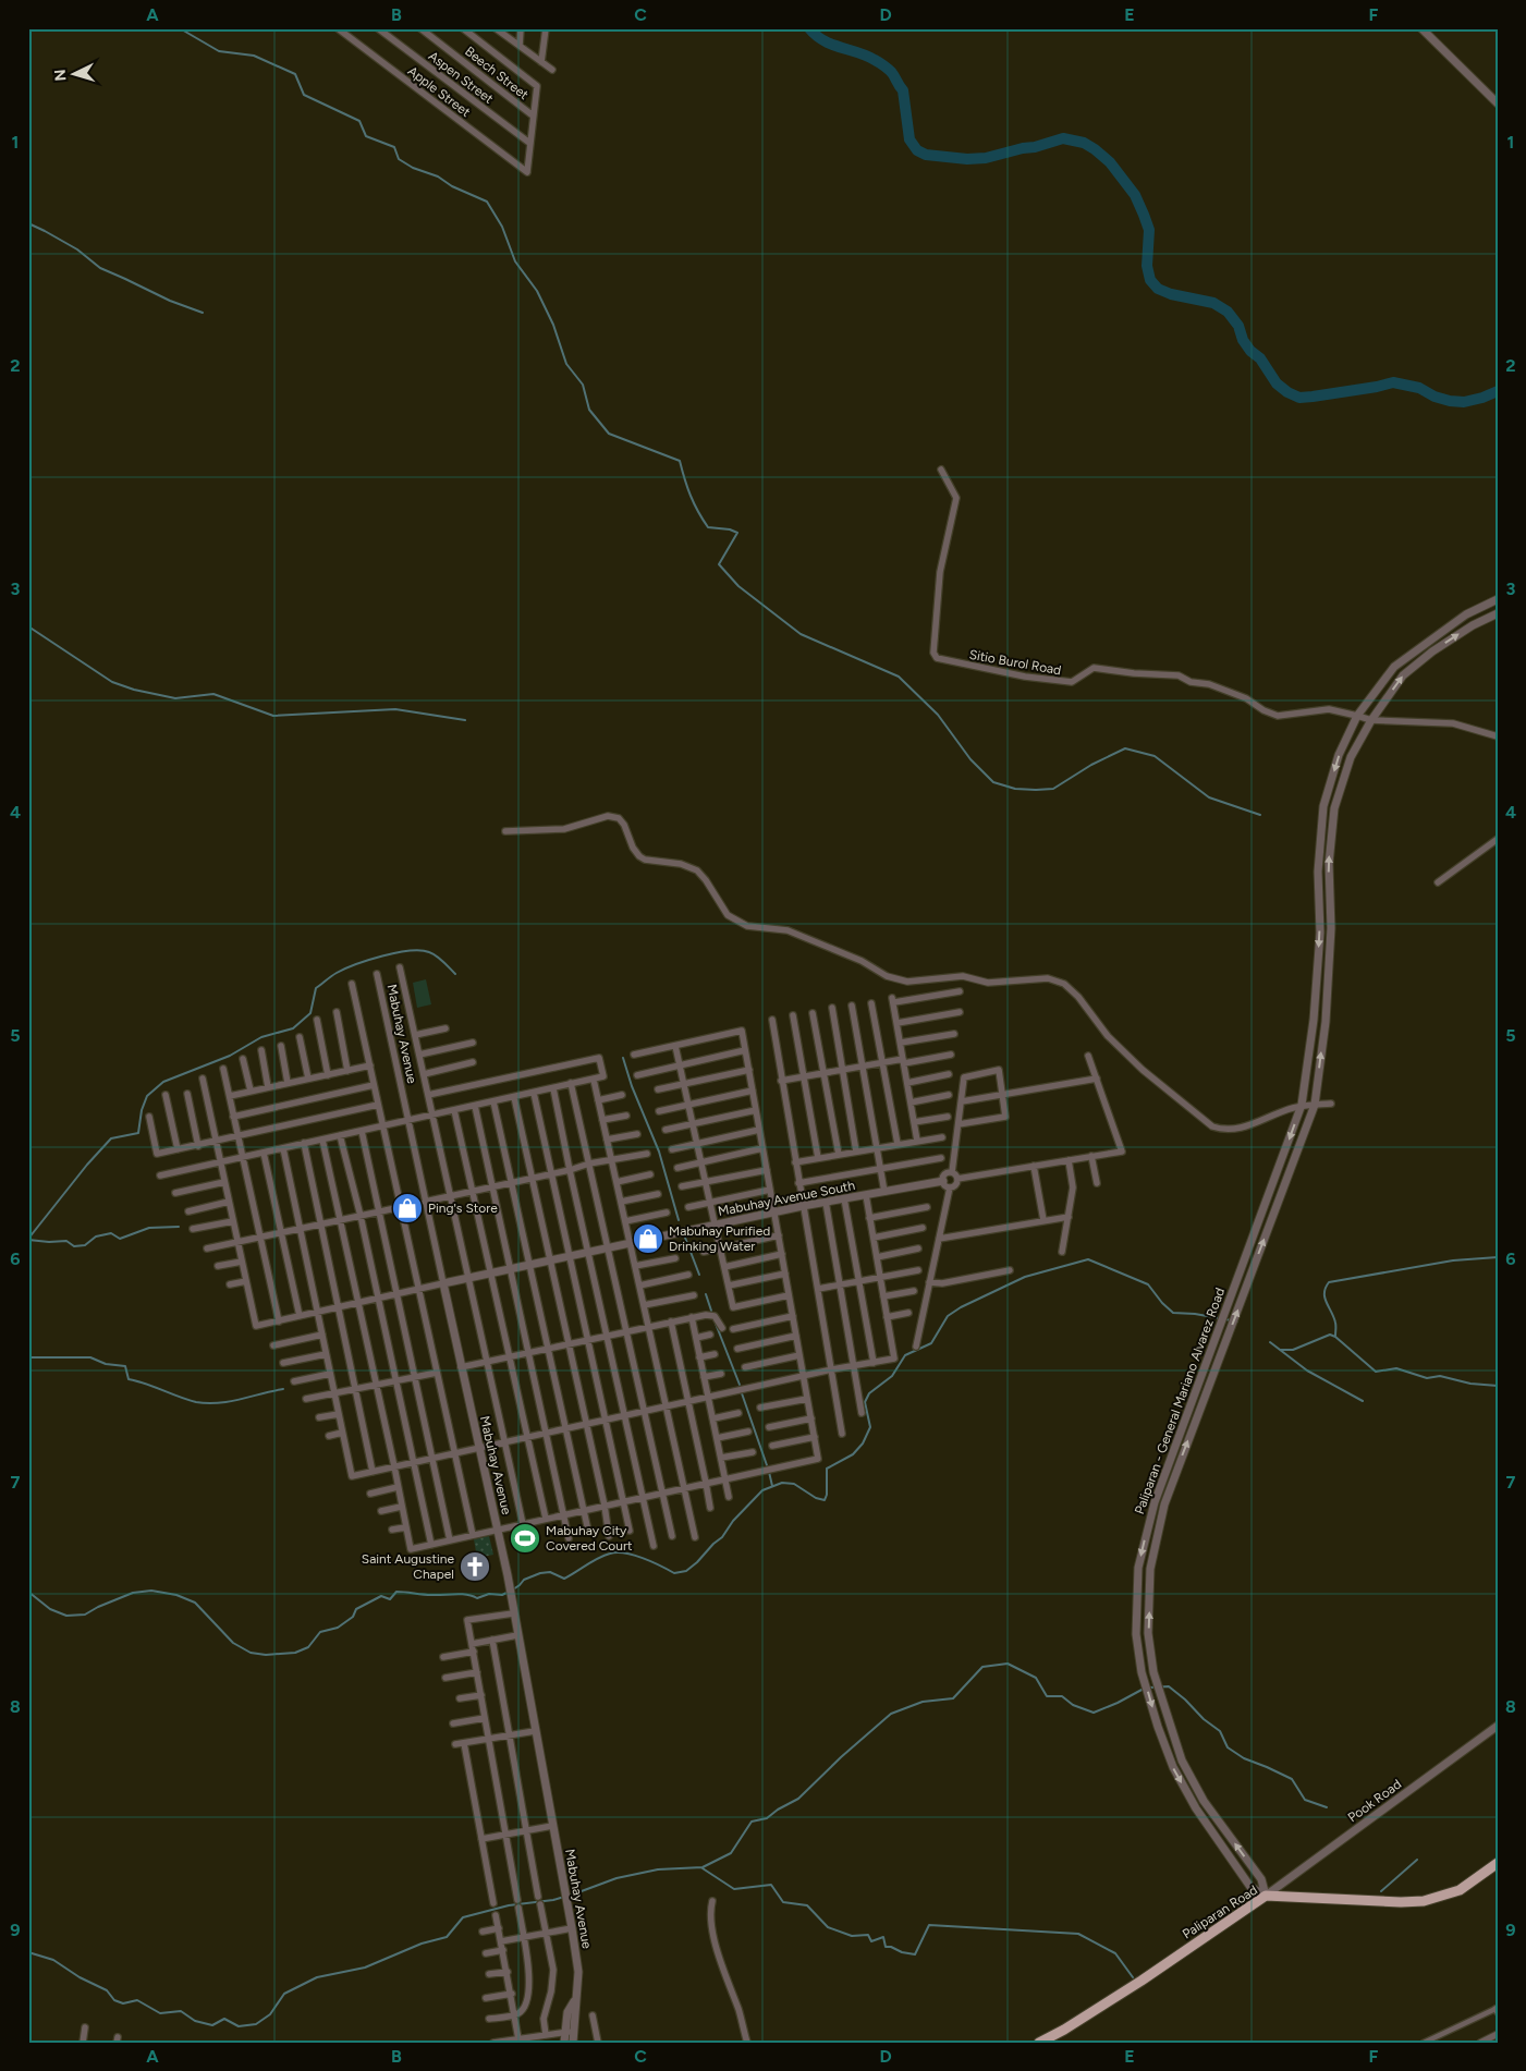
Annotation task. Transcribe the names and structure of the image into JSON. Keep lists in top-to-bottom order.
{
  "streets": {
    "main road": ["Paliparan Road"],
    "street": [
      "Beech Street",
      "Aspen Street",
      "Apple Street",
      "Sitio Burol Road",
      "Mabuhay Avenue",
      "Mabuhay Avenue South",
      "Paliparan - General Mariano Alvarez Road",
      "Pook Road"
    ]
  },
  "crossings": [
    ["Aspen Street", "Apple Street"],
    ["Sitio Burol Road", "Paliparan - General Mariano Alvarez Road"],
    ["Mabuhay Avenue", "Mabuhay Avenue South"],
    ["Paliparan - General Mariano Alvarez Road", "Pook Road"],
    ["Paliparan - General Mariano Alvarez Road", "Paliparan Road"],
    ["Pook Road", "Paliparan Road"]
  ],
  "places": {
    "shop": ["Ping's Store", "Mabuhay Purified Drinking Water"],
    "sports": ["Mabuhay City Covered Court"],
    "church": ["Saint Augustine Chapel"]
  },
  "north": "left",
  "grid": {
    "columns": [
      "A",
      "B",
      "C",
      "D",
      "E",
      "F"
    ],
    "rows": [
      "1",
      "2",
      "3",
      "4",
      "5",
      "6",
      "7",
      "8",
      "9"
    ]
  }
}
